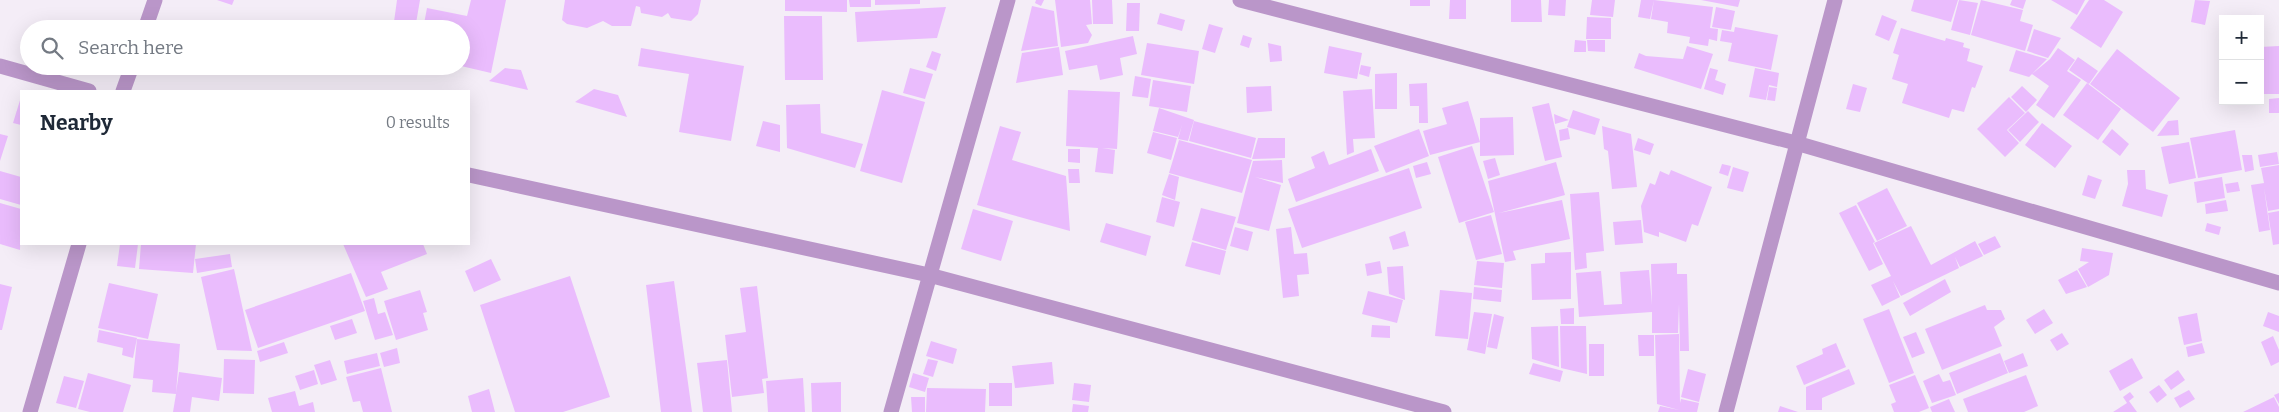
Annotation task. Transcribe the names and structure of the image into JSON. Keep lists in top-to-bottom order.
{
  "page": {
    "map_buttons": ["+", "−"],
    "search": "Search here",
    "heading": ["Nearby", "0 results"]
  }
}
